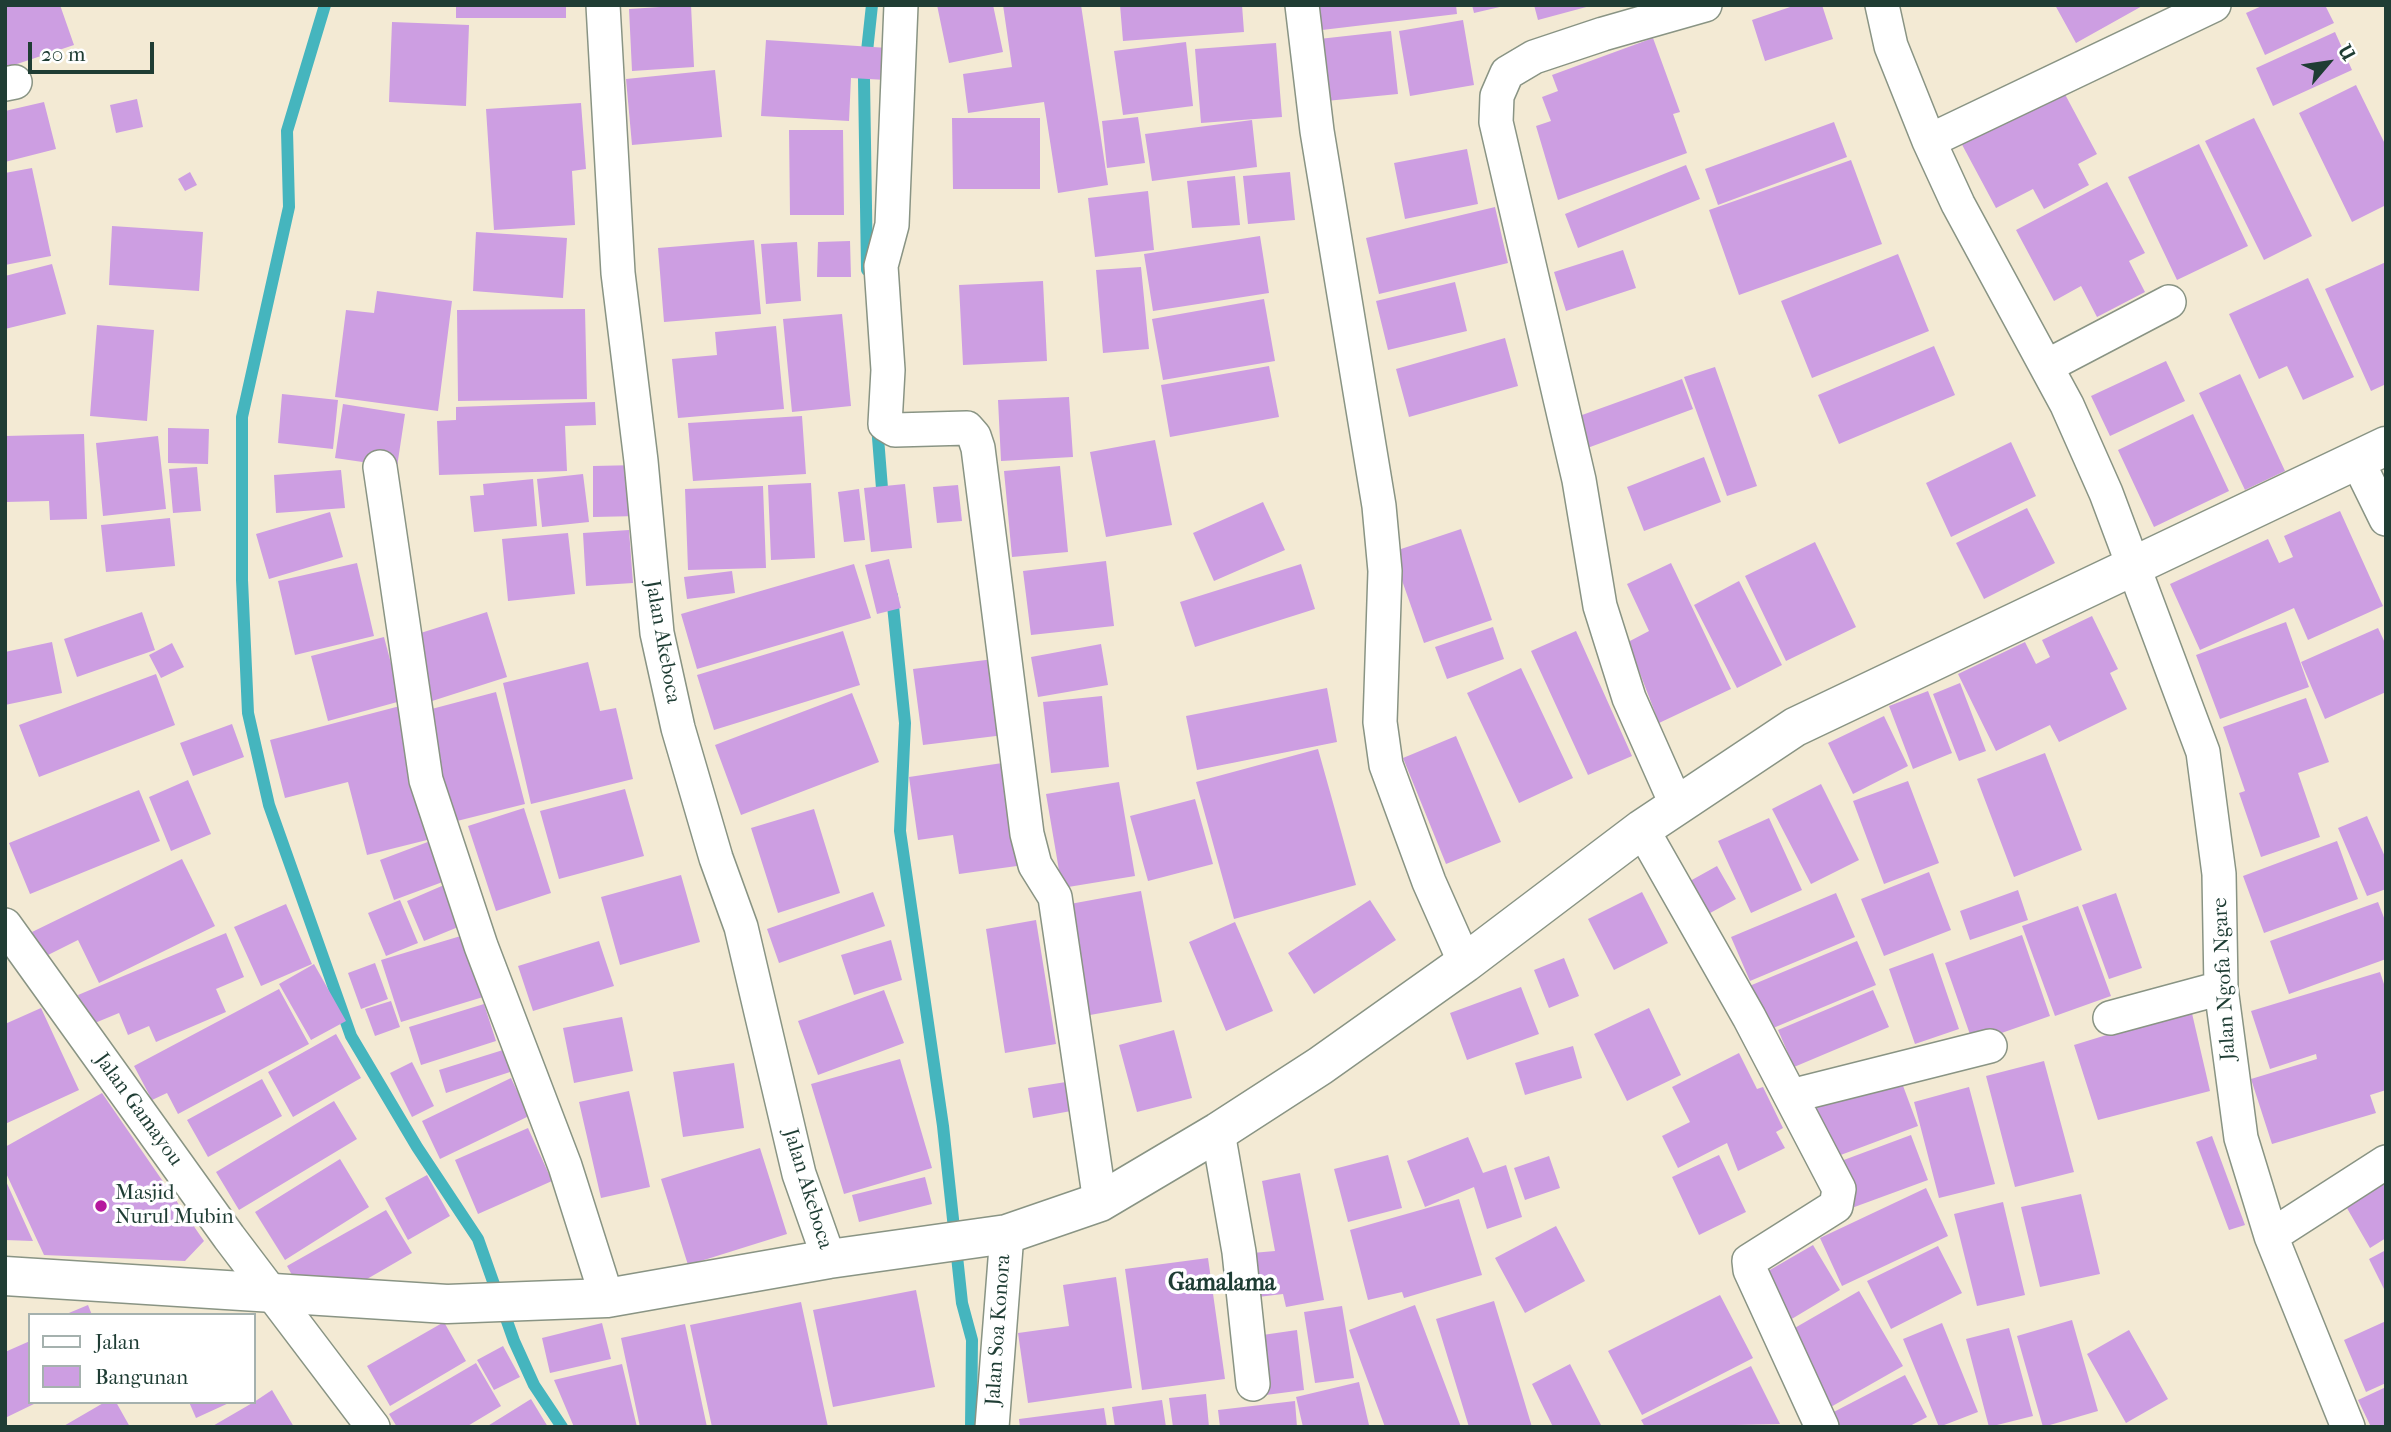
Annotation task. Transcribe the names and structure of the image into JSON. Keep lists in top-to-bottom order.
{
  "streets": {
    "street": [
      "Jalan Akeboca",
      "Jalan Ngofa Ngare",
      "Jalan Gamayou",
      "Jalan Soa Konora"
    ]
  },
  "districts": ["Gamalama"],
  "places": ["Masjid Nurul Mubin"],
  "legend": ["Jalan", "Bangunan"],
  "scale_bar": "20 m",
  "north": "top right"
}
